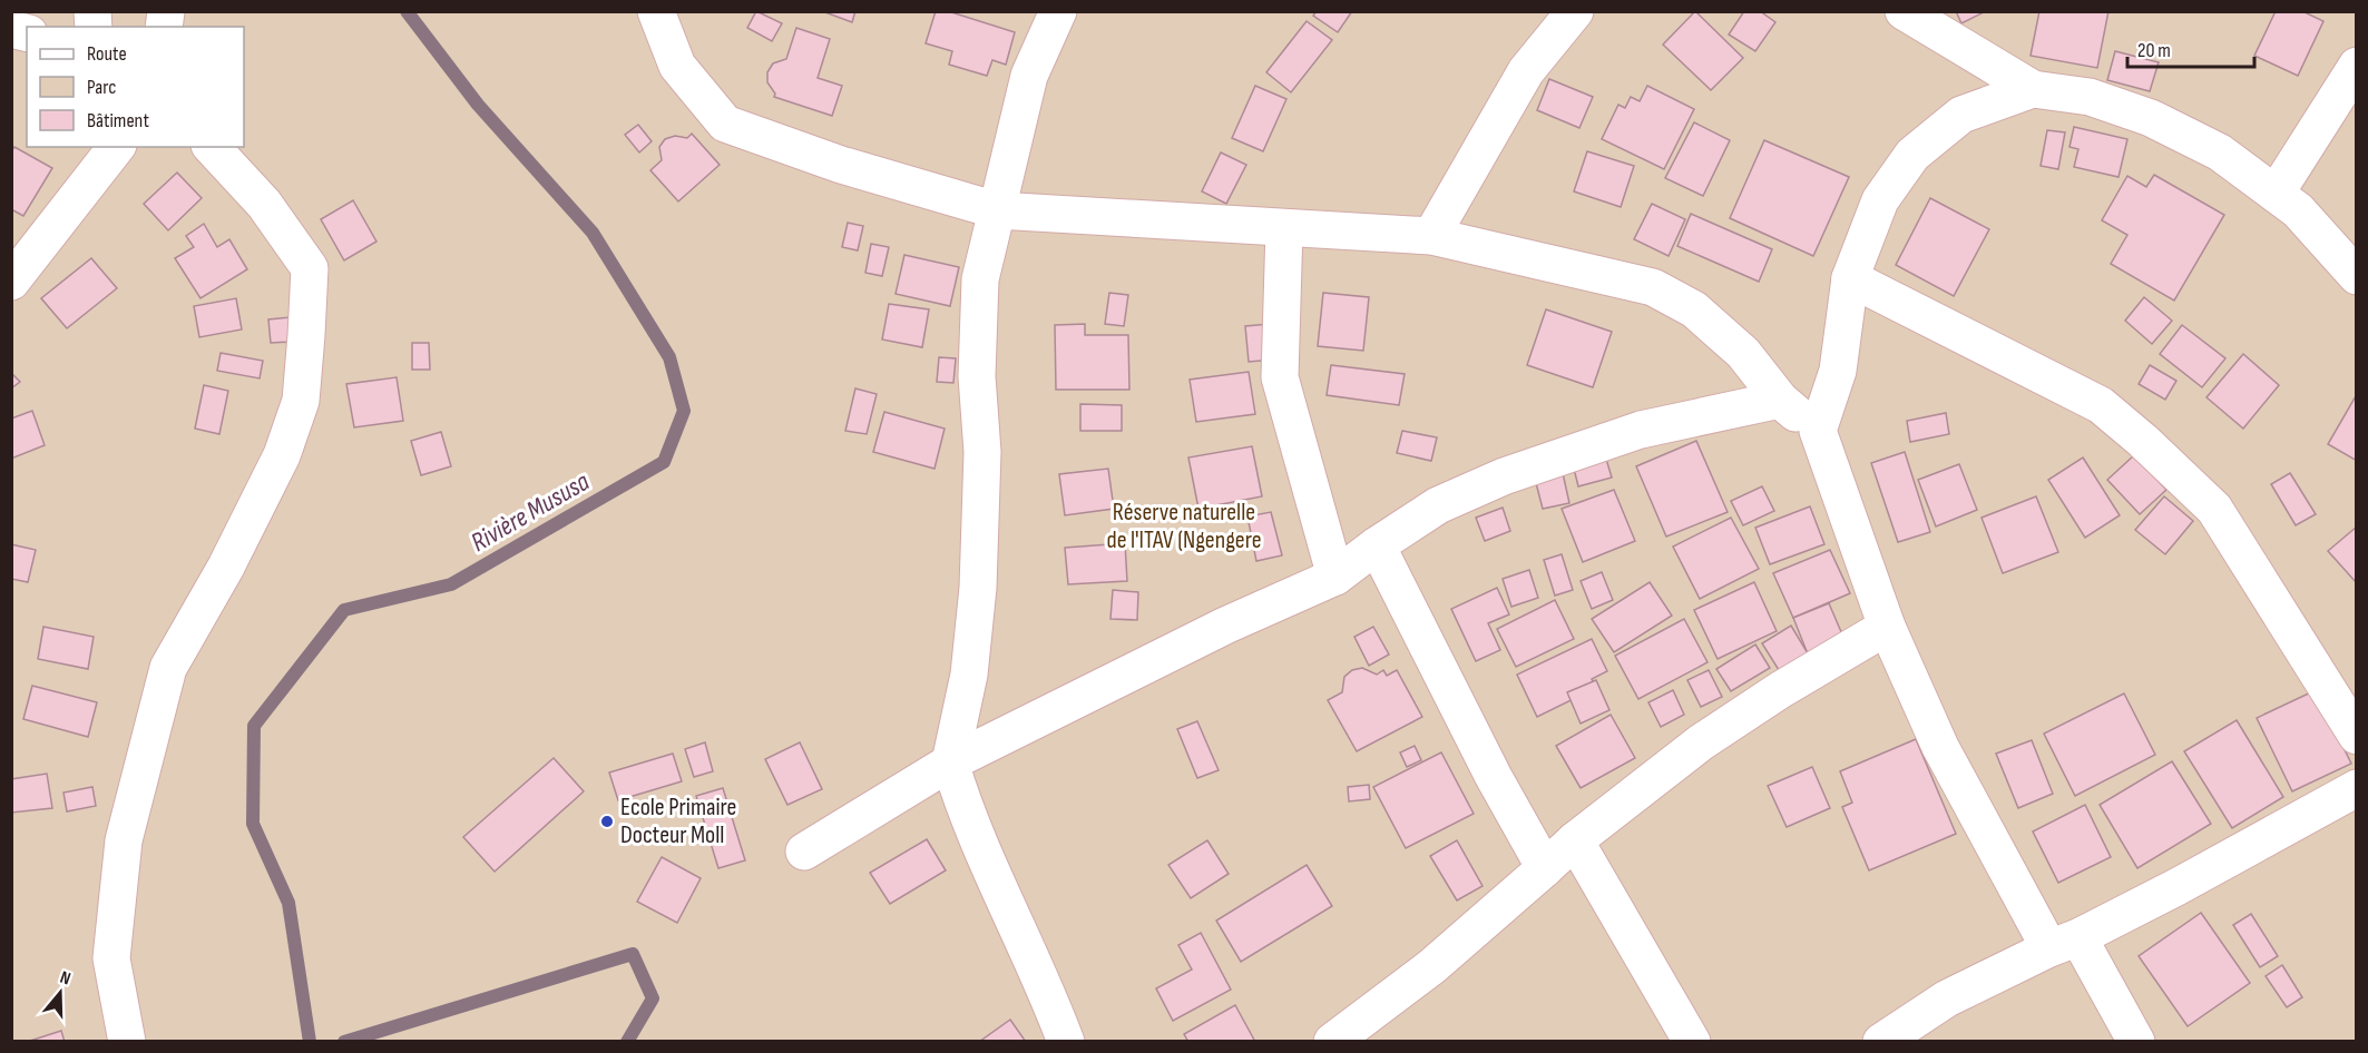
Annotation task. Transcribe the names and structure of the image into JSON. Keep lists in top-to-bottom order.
{
  "water": ["Rivière Mususa"],
  "parks": ["Réserve naturelle de l'ITAV (Ngengere"],
  "places": ["Ecole Primaire Docteur Moll"],
  "legend": ["Route", "Parc", "Bâtiment"],
  "scale_bar": "20 m",
  "north": "top"
}
